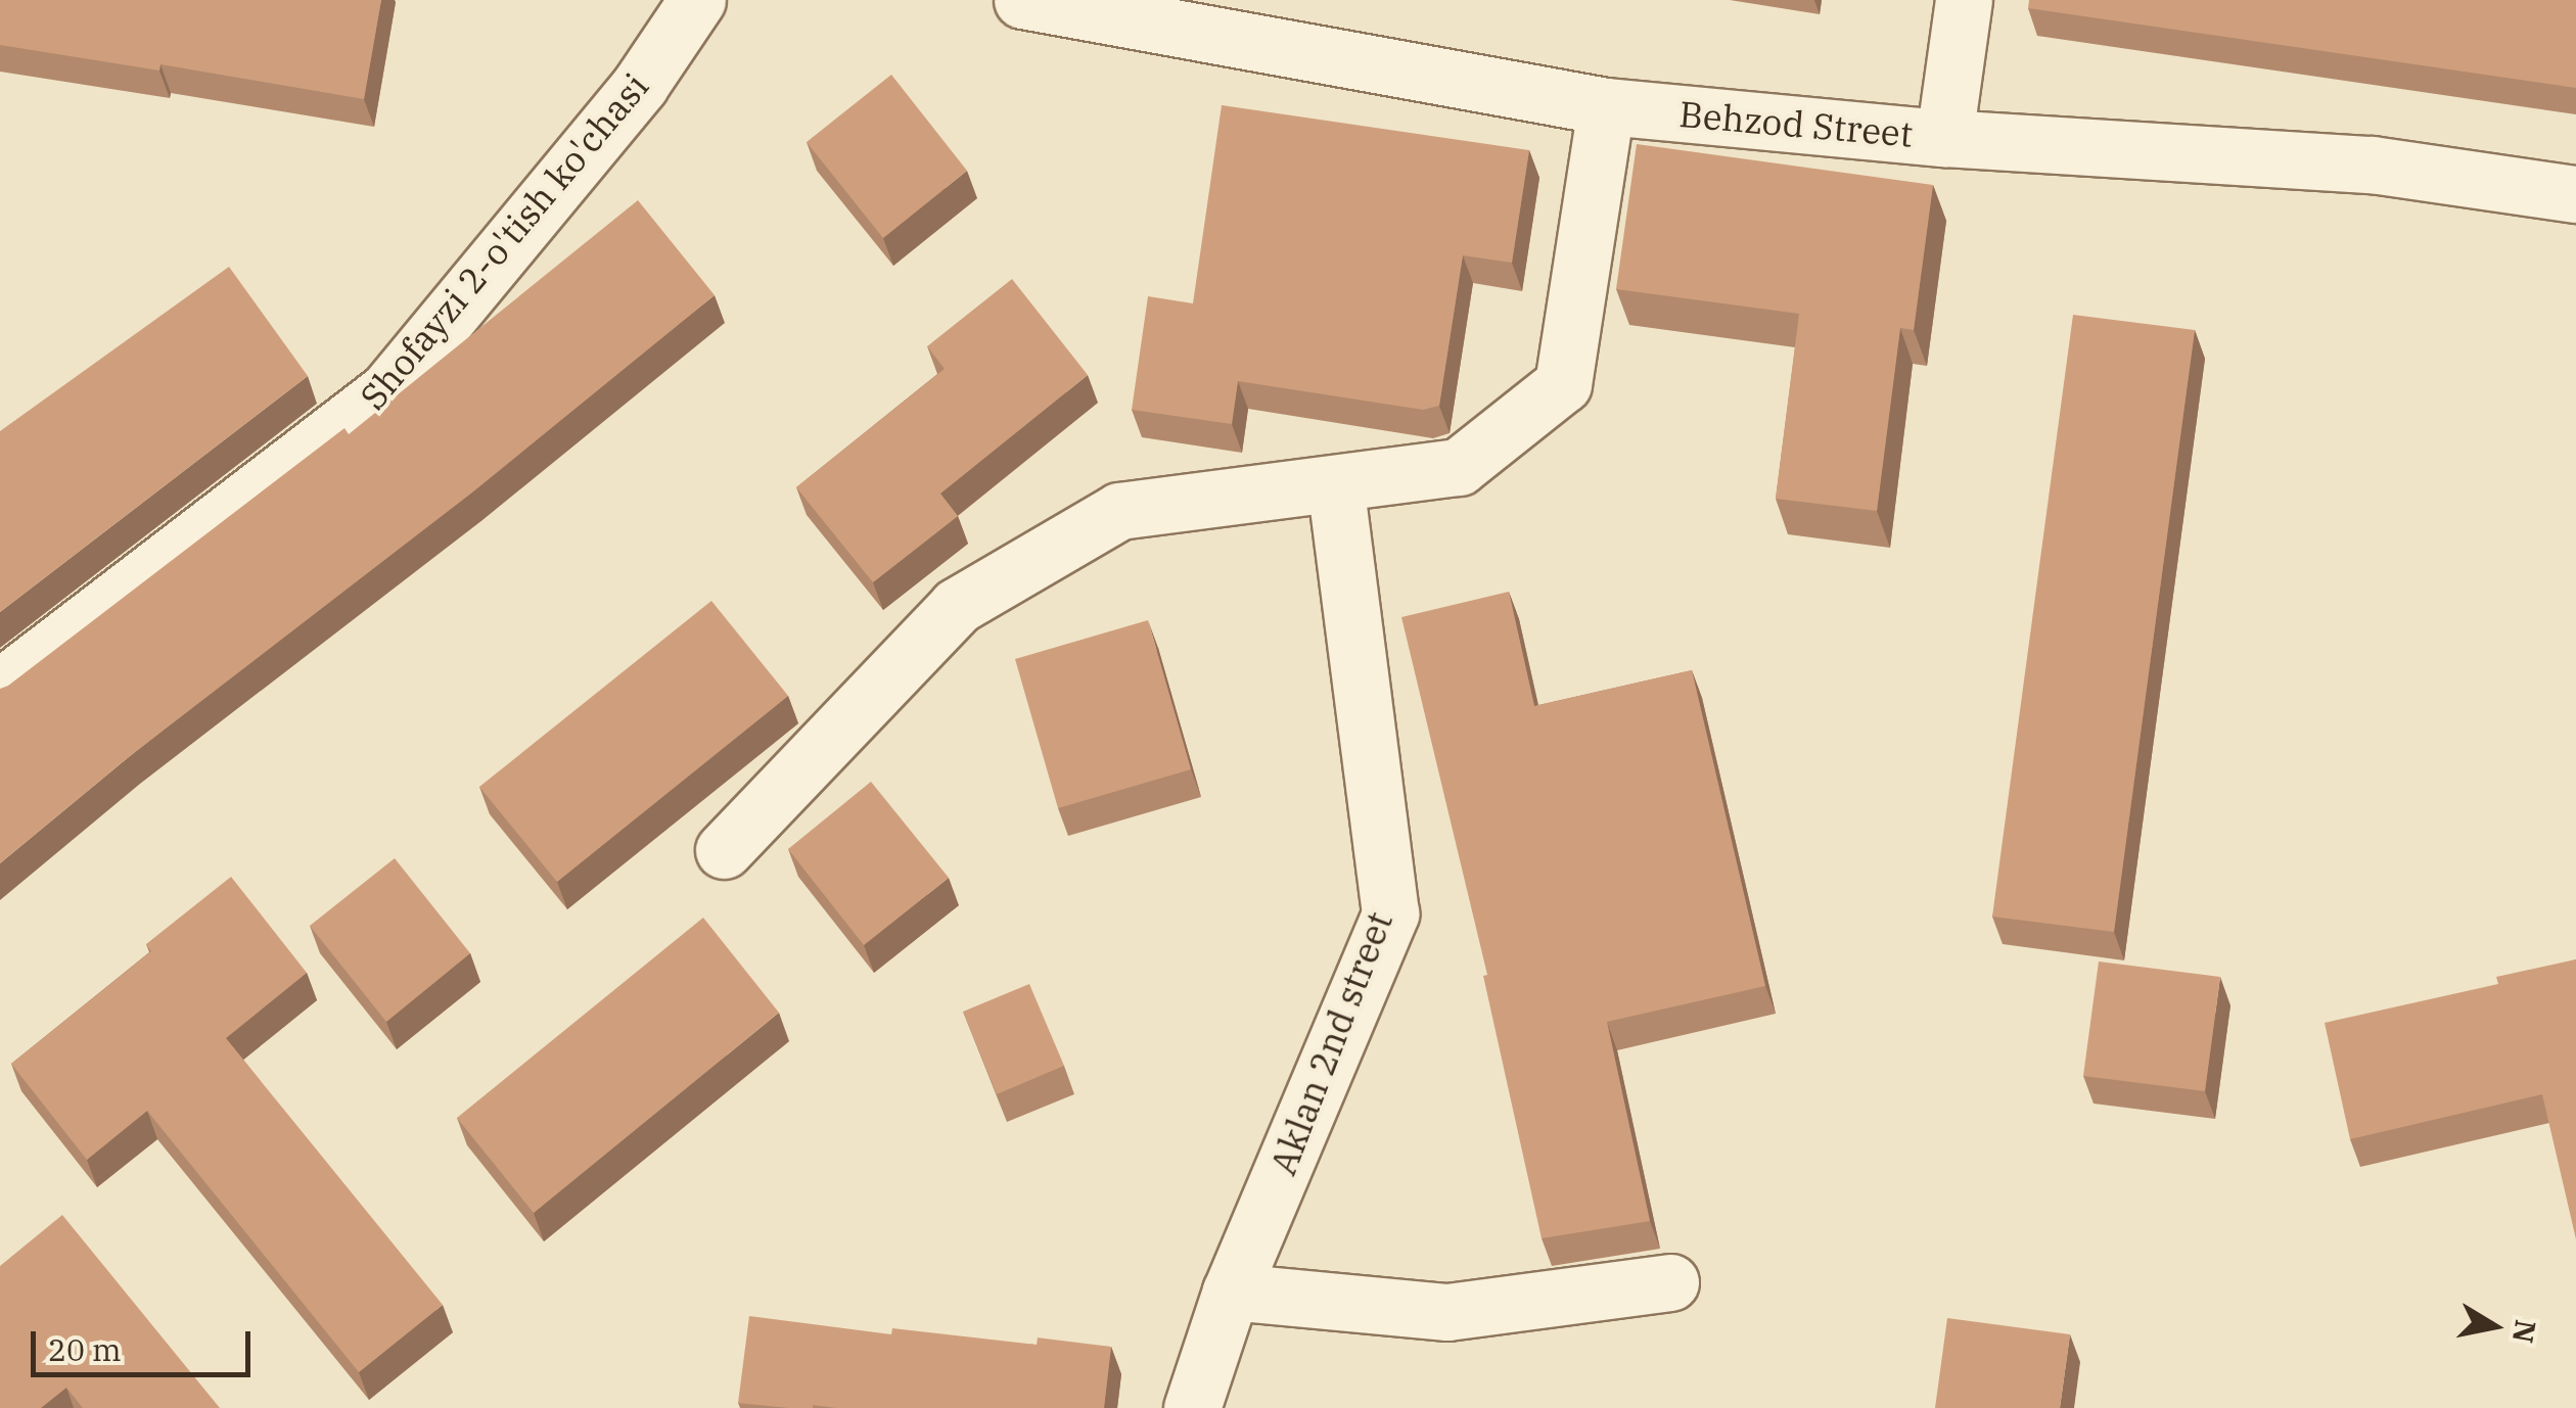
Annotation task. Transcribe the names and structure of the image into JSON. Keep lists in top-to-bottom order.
{
  "streets": {
    "street": ["Behzod Street", "Shofayzi 2-o'tish ko'chasi", "Аklаn 2nd street"]
  },
  "scale_bar": "20 m",
  "north": "right"
}
